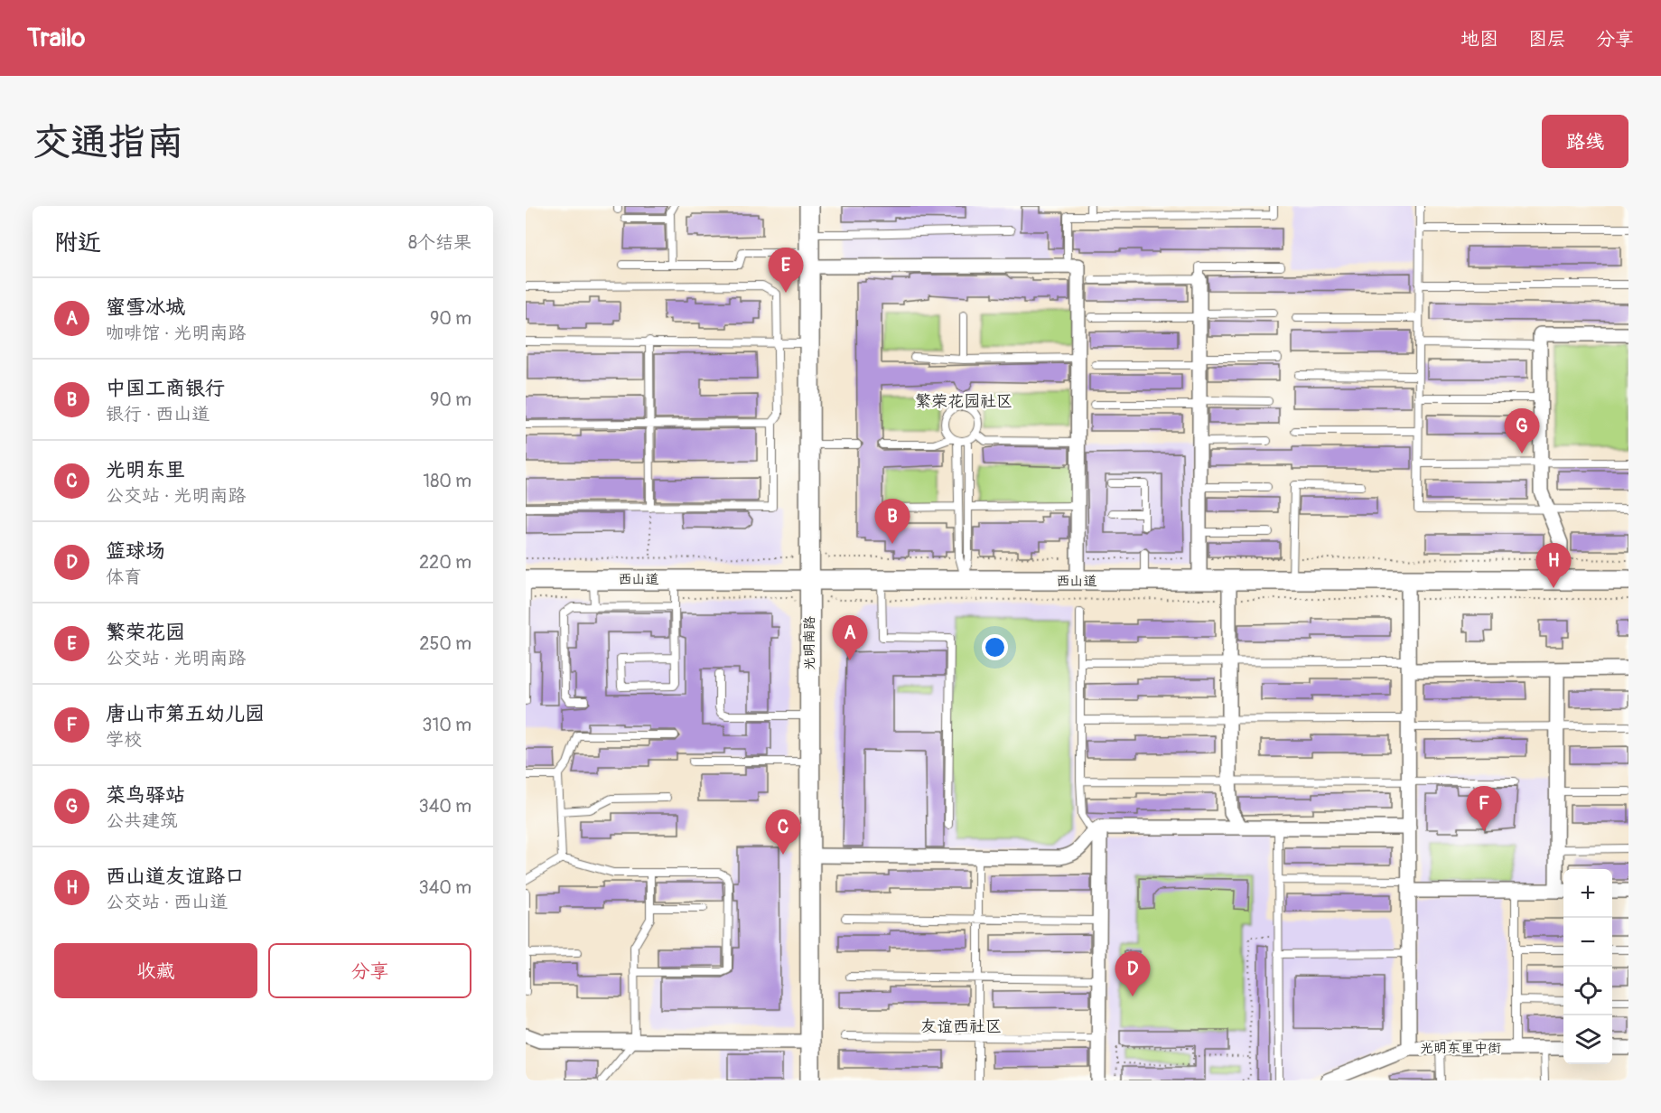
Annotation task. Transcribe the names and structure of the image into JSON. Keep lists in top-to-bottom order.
{
  "streets": {
    "street": ["西山道", "光明南路", "光明东里中街"]
  },
  "crossings": [
    ["西山道", "光明南路"]
  ],
  "districts": ["繁荣花园社区", "友谊西社区"],
  "page": {
    "header": "Trailo",
    "nav": ["地图", "图层", "分享"],
    "buttons": [
      "路线",
      ["收藏", "分享"]
    ],
    "title": "交通指南",
    "heading": ["附近", "8个结果"],
    "pins": [
      "E",
      "G",
      "B",
      "H",
      "A",
      "F",
      "C",
      "D"
    ],
    "list": [
      {
        "mark": "A",
        "name": "蜜雪冰城",
        "note": "咖啡馆 · 光明南路",
        "value": "90 m"
      },
      {
        "mark": "B",
        "name": "中国工商银行",
        "note": "银行 · 西山道",
        "value": "90 m"
      },
      {
        "mark": "C",
        "name": "光明东里",
        "note": "公交站 · 光明南路",
        "value": "180 m"
      },
      {
        "mark": "D",
        "name": "篮球场",
        "note": "体育",
        "value": "220 m"
      },
      {
        "mark": "E",
        "name": "繁荣花园",
        "note": "公交站 · 光明南路",
        "value": "250 m"
      },
      {
        "mark": "F",
        "name": "唐山市第五幼儿园",
        "note": "学校",
        "value": "310 m"
      },
      {
        "mark": "G",
        "name": "菜鸟驿站",
        "note": "公共建筑",
        "value": "340 m"
      },
      {
        "mark": "H",
        "name": "西山道友谊路口",
        "note": "公交站 · 西山道",
        "value": "340 m"
      }
    ],
    "map_buttons": ["+", "−"]
  }
}
